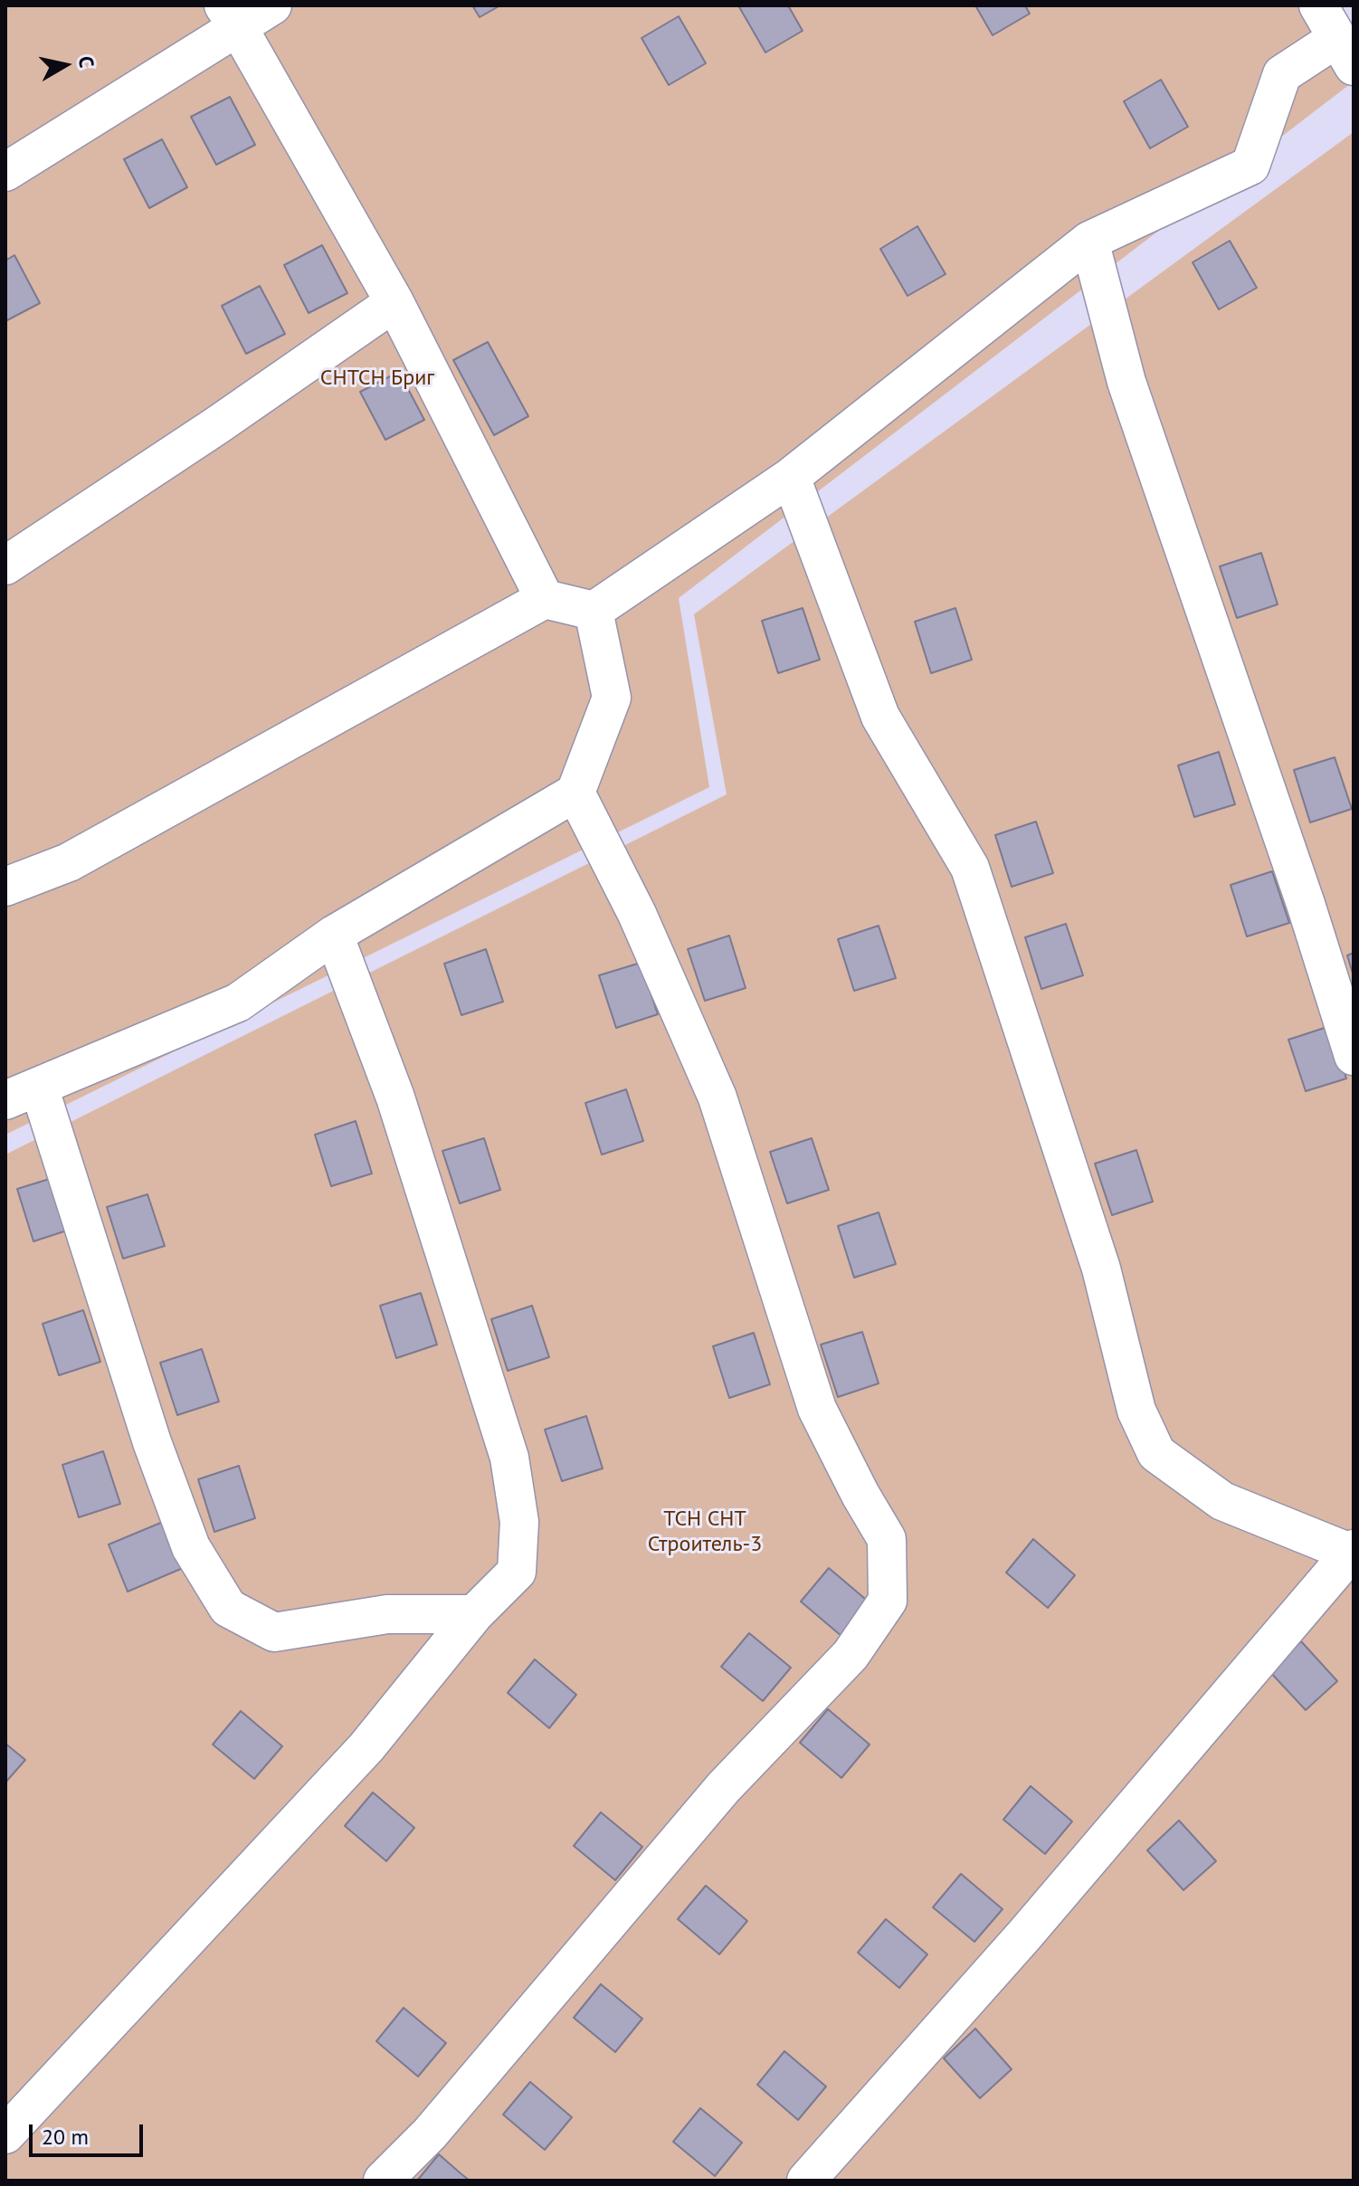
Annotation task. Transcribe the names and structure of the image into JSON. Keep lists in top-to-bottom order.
{
  "parks": ["СНТСН Бриг", "ТСН СНТ Строитель-3"],
  "scale_bar": "20 m",
  "north": "right"
}
